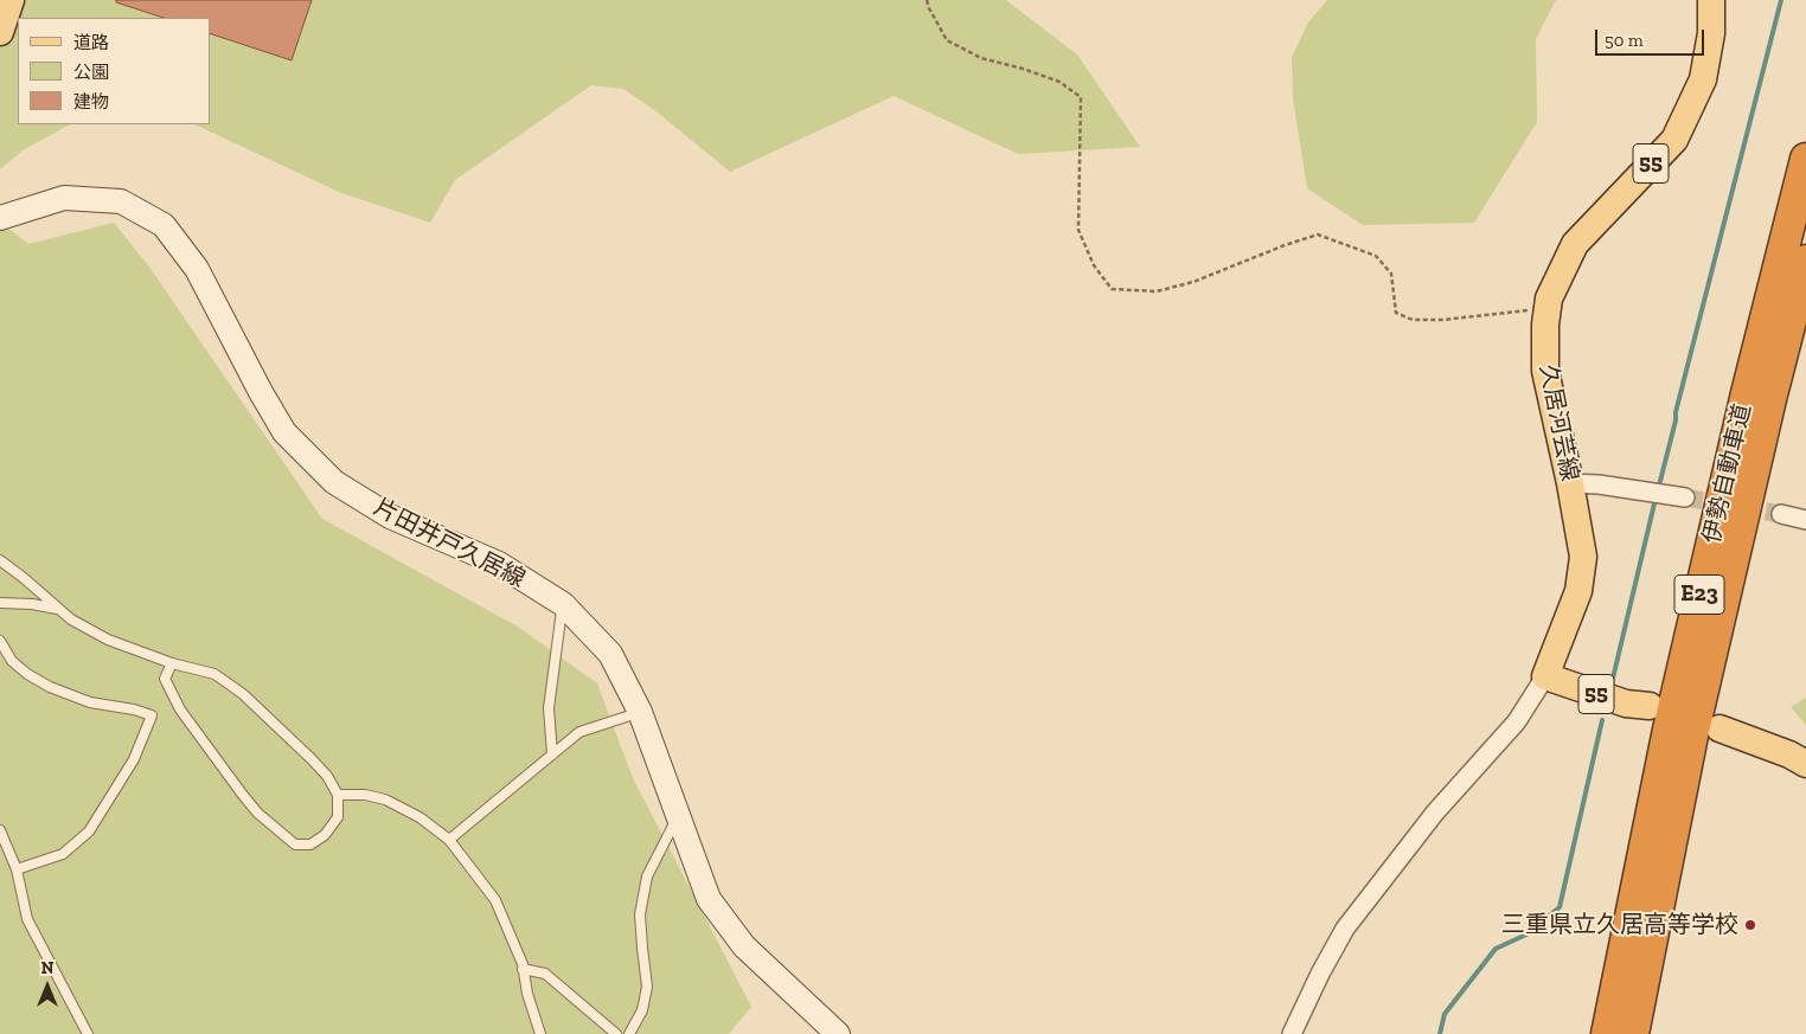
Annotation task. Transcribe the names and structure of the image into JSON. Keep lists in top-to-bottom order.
{
  "streets": {
    "highway": ["伊勢自動車道", "E23"],
    "main road": ["55", "久居河芸線", "片田井戸久居線"]
  },
  "crossings": [
    ["55", "久居河芸線"]
  ],
  "places": ["三重県立久居高等学校"],
  "legend": ["道路", "公園", "建物"],
  "scale_bar": "50 m",
  "north": "top"
}
